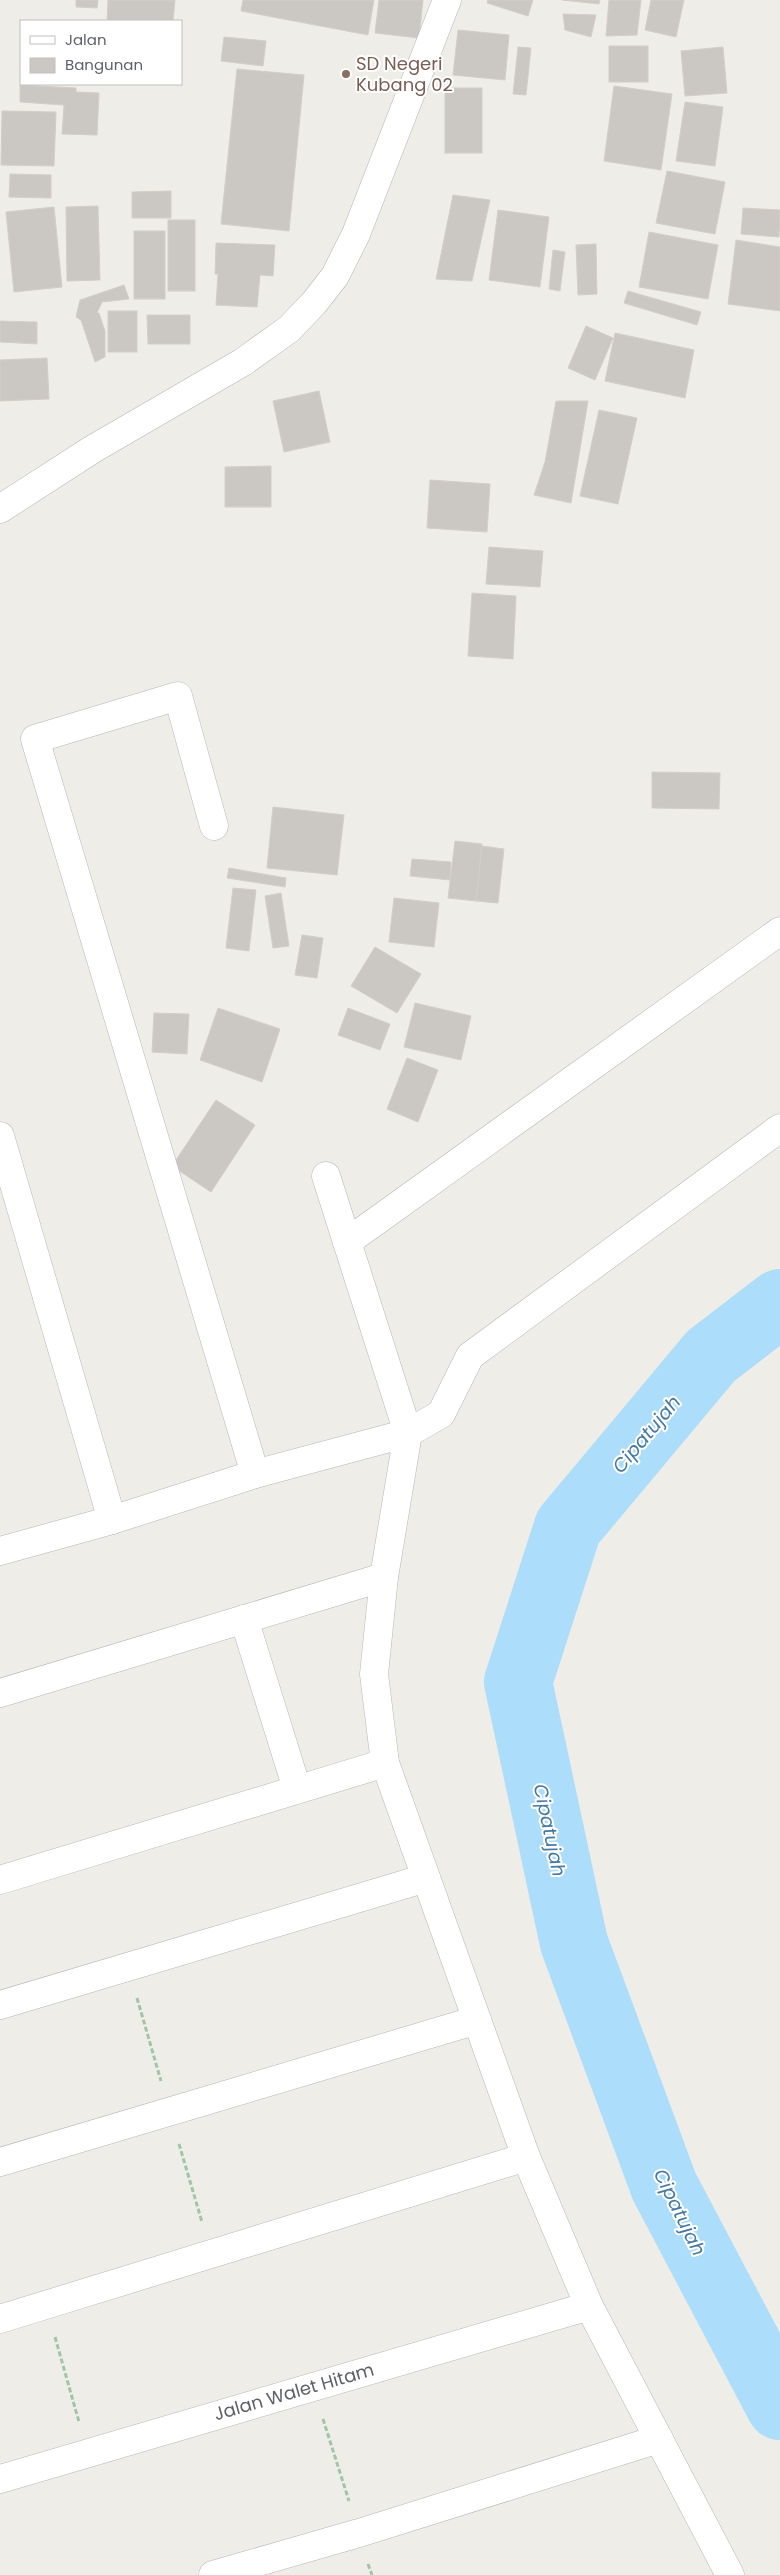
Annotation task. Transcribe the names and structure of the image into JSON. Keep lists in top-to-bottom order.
{
  "streets": {
    "street": ["Jalan Walet Hitam"]
  },
  "water": ["Cipatujah"],
  "places": ["SD Negeri Kubang 02"],
  "legend": ["Jalan", "Bangunan"]
}
